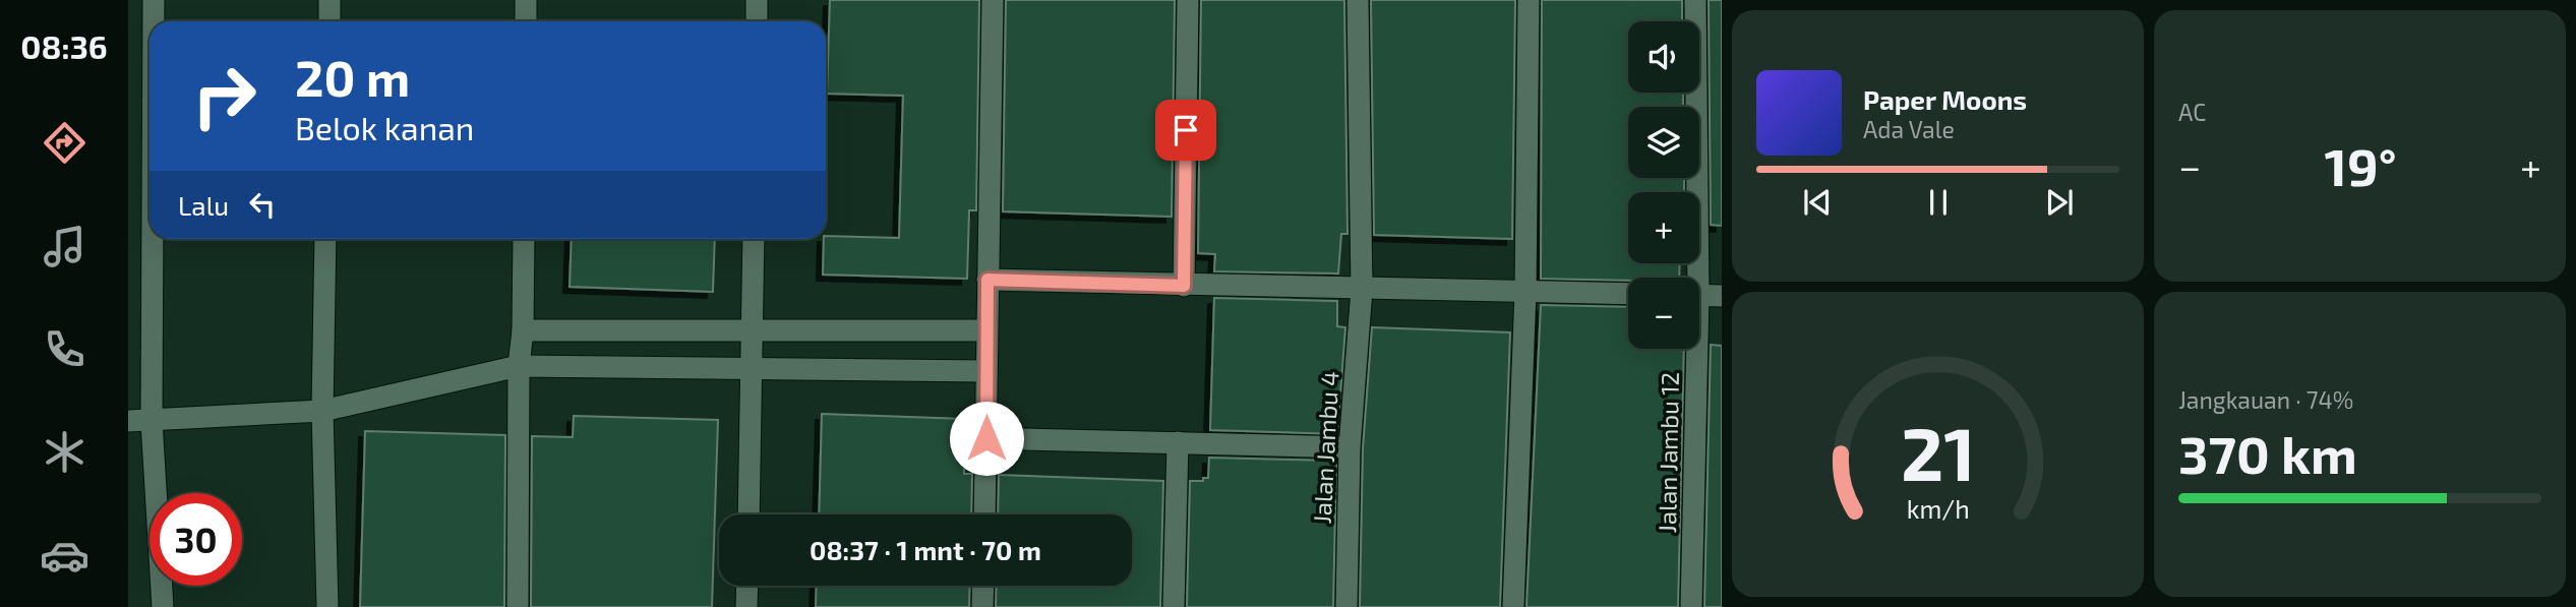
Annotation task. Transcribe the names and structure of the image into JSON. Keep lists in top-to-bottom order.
{
  "streets": {
    "street": ["Jalan Jambu 4", "Jalan Jambu 12"]
  },
  "page": {
    "tabs": "08:36",
    "tile": [
      "AC",
      ["Jangkauan · 74%", "370 km"]
    ],
    "map_buttons": ["+", "−"],
    "turn": ["20 m", "Belok kanan"],
    "song": ["Paper Moons", "Ada Vale"],
    "heat": ["−", "19°", "+"],
    "then": "Lalu",
    "limit": "30",
    "trip": "08:37 · 1 mnt · 70 m",
    "gauge": ["21", "km/h"]
  }
}
